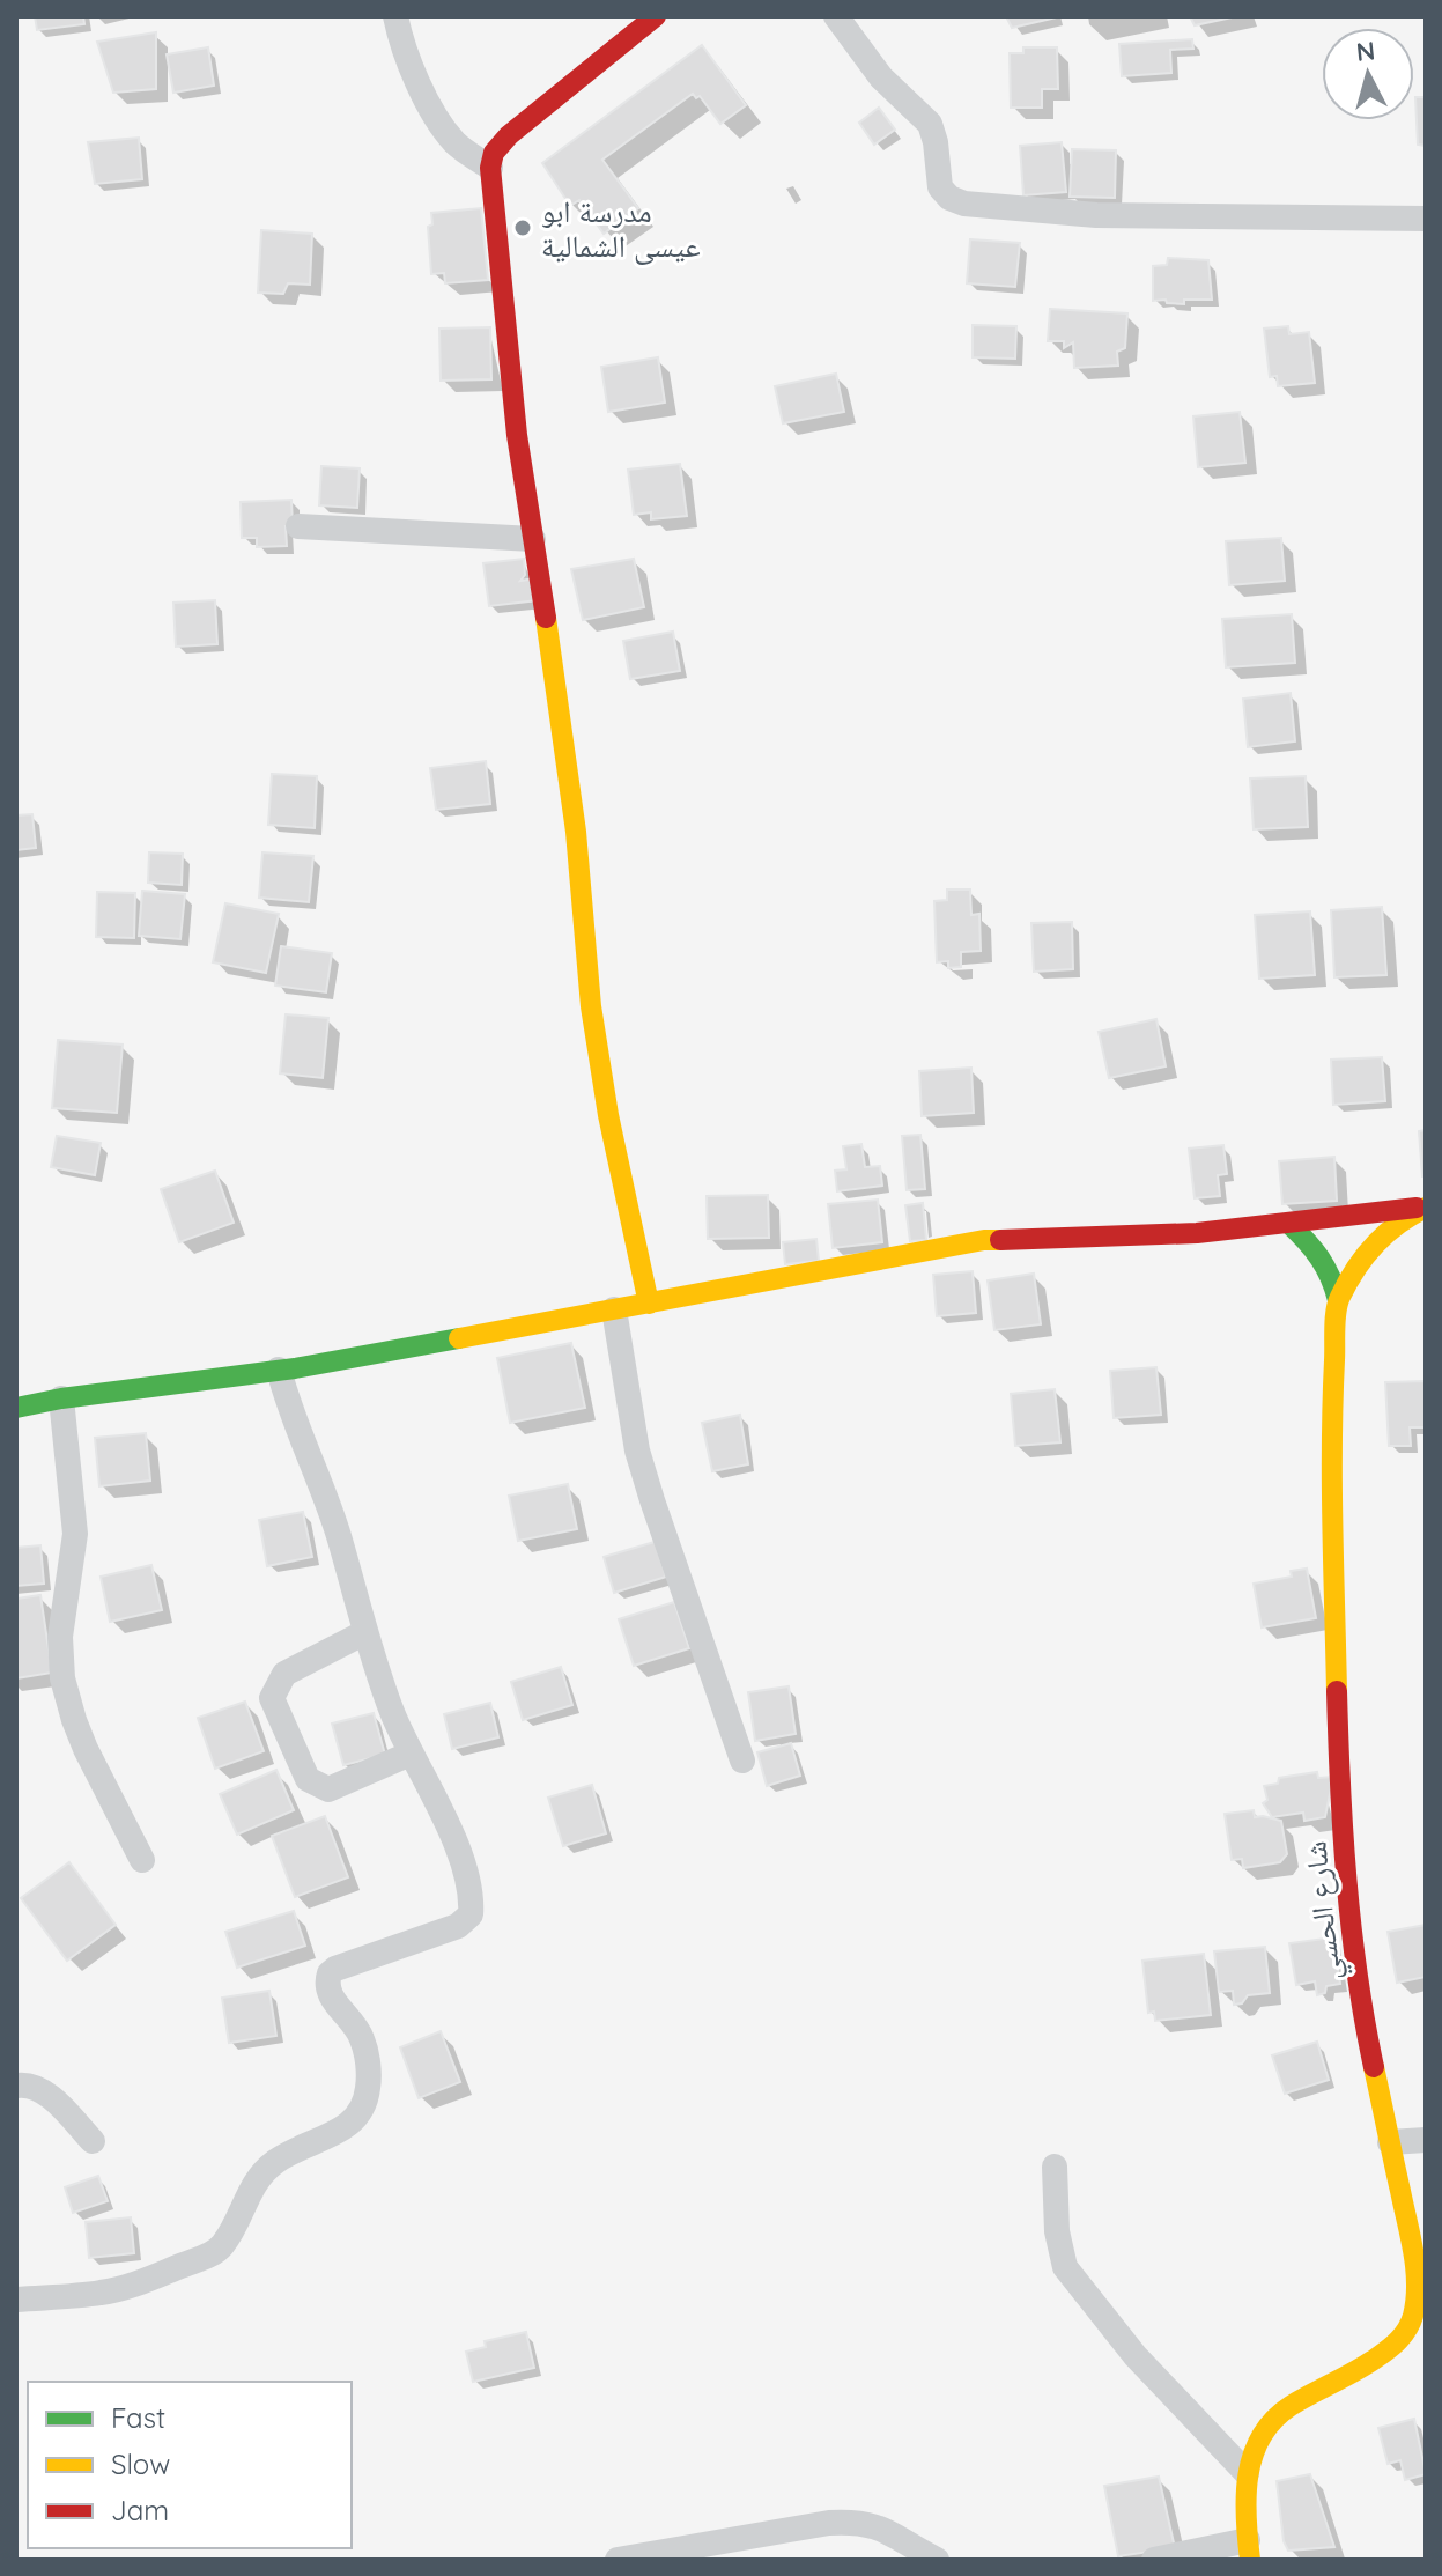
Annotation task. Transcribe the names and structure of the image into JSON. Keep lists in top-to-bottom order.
{
  "streets": {
    "street": ["شارع الحسي"]
  },
  "places": ["مدرسة ابو عيسى الشمالية"],
  "legend": ["Fast", "Slow", "Jam"],
  "north": "top"
}
